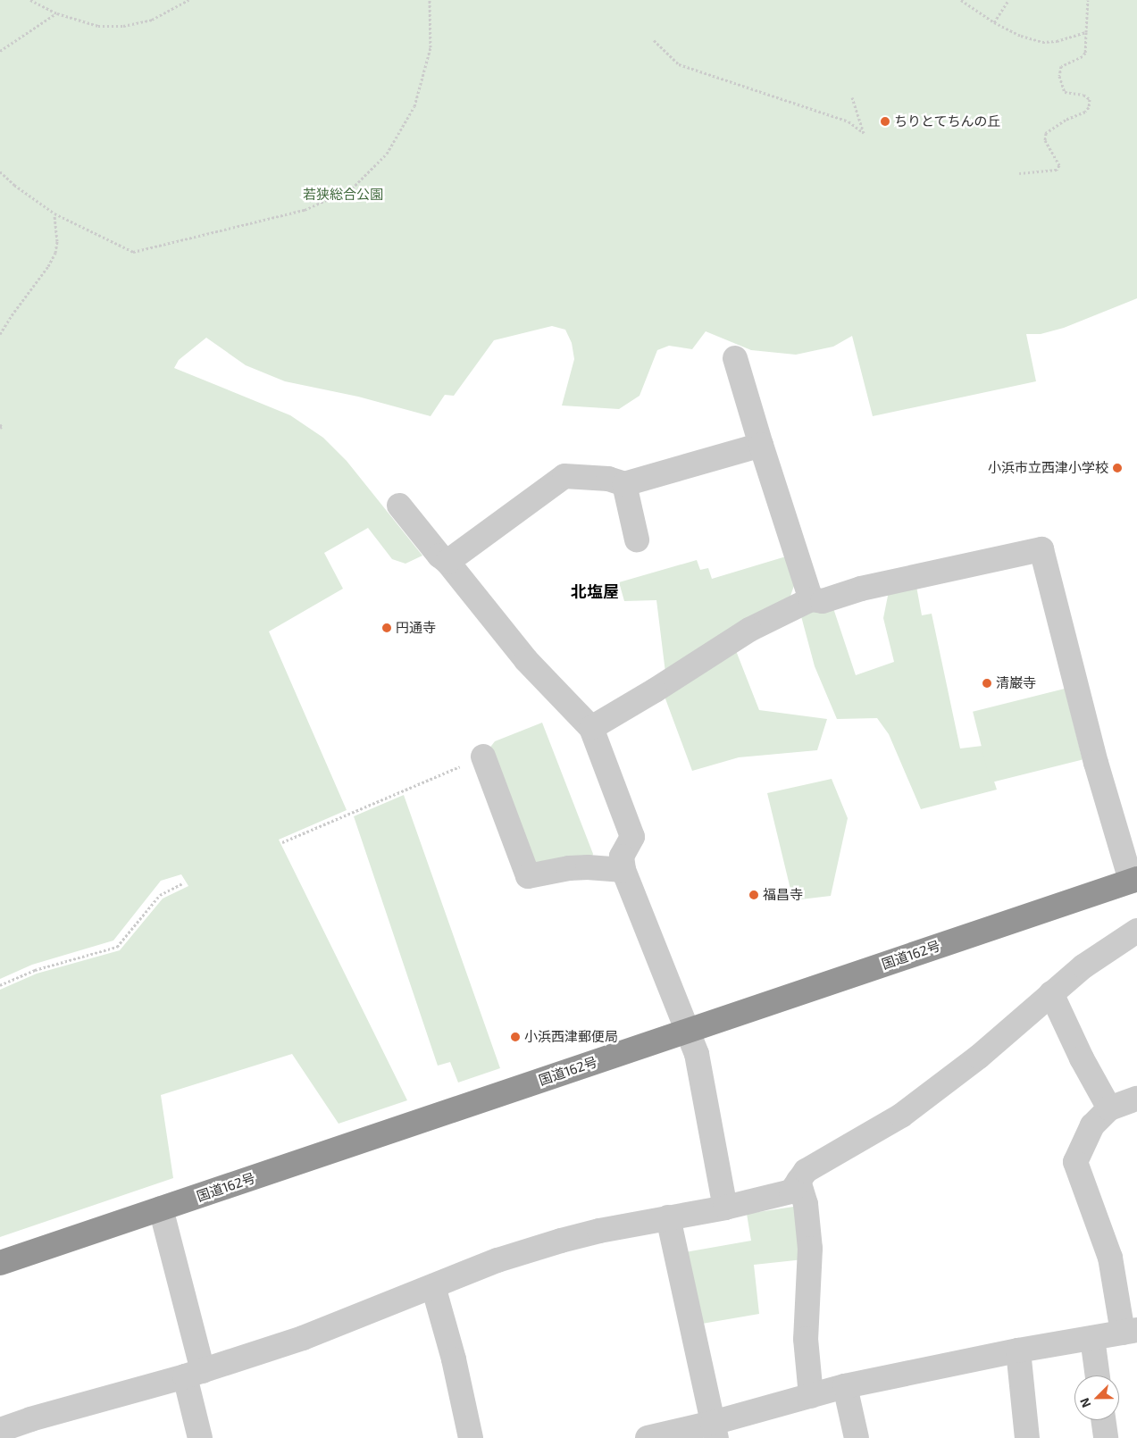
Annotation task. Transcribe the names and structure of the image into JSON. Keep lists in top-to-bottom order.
{
  "streets": {
    "highway": ["国道162号"]
  },
  "districts": ["北塩屋"],
  "parks": ["若狭総合公園"],
  "places": [
    "ちりとてちんの丘",
    "小浜市立西津小学校",
    "円通寺",
    "清巌寺",
    "福昌寺",
    "小浜西津郵便局"
  ],
  "north": "bottom left"
}
